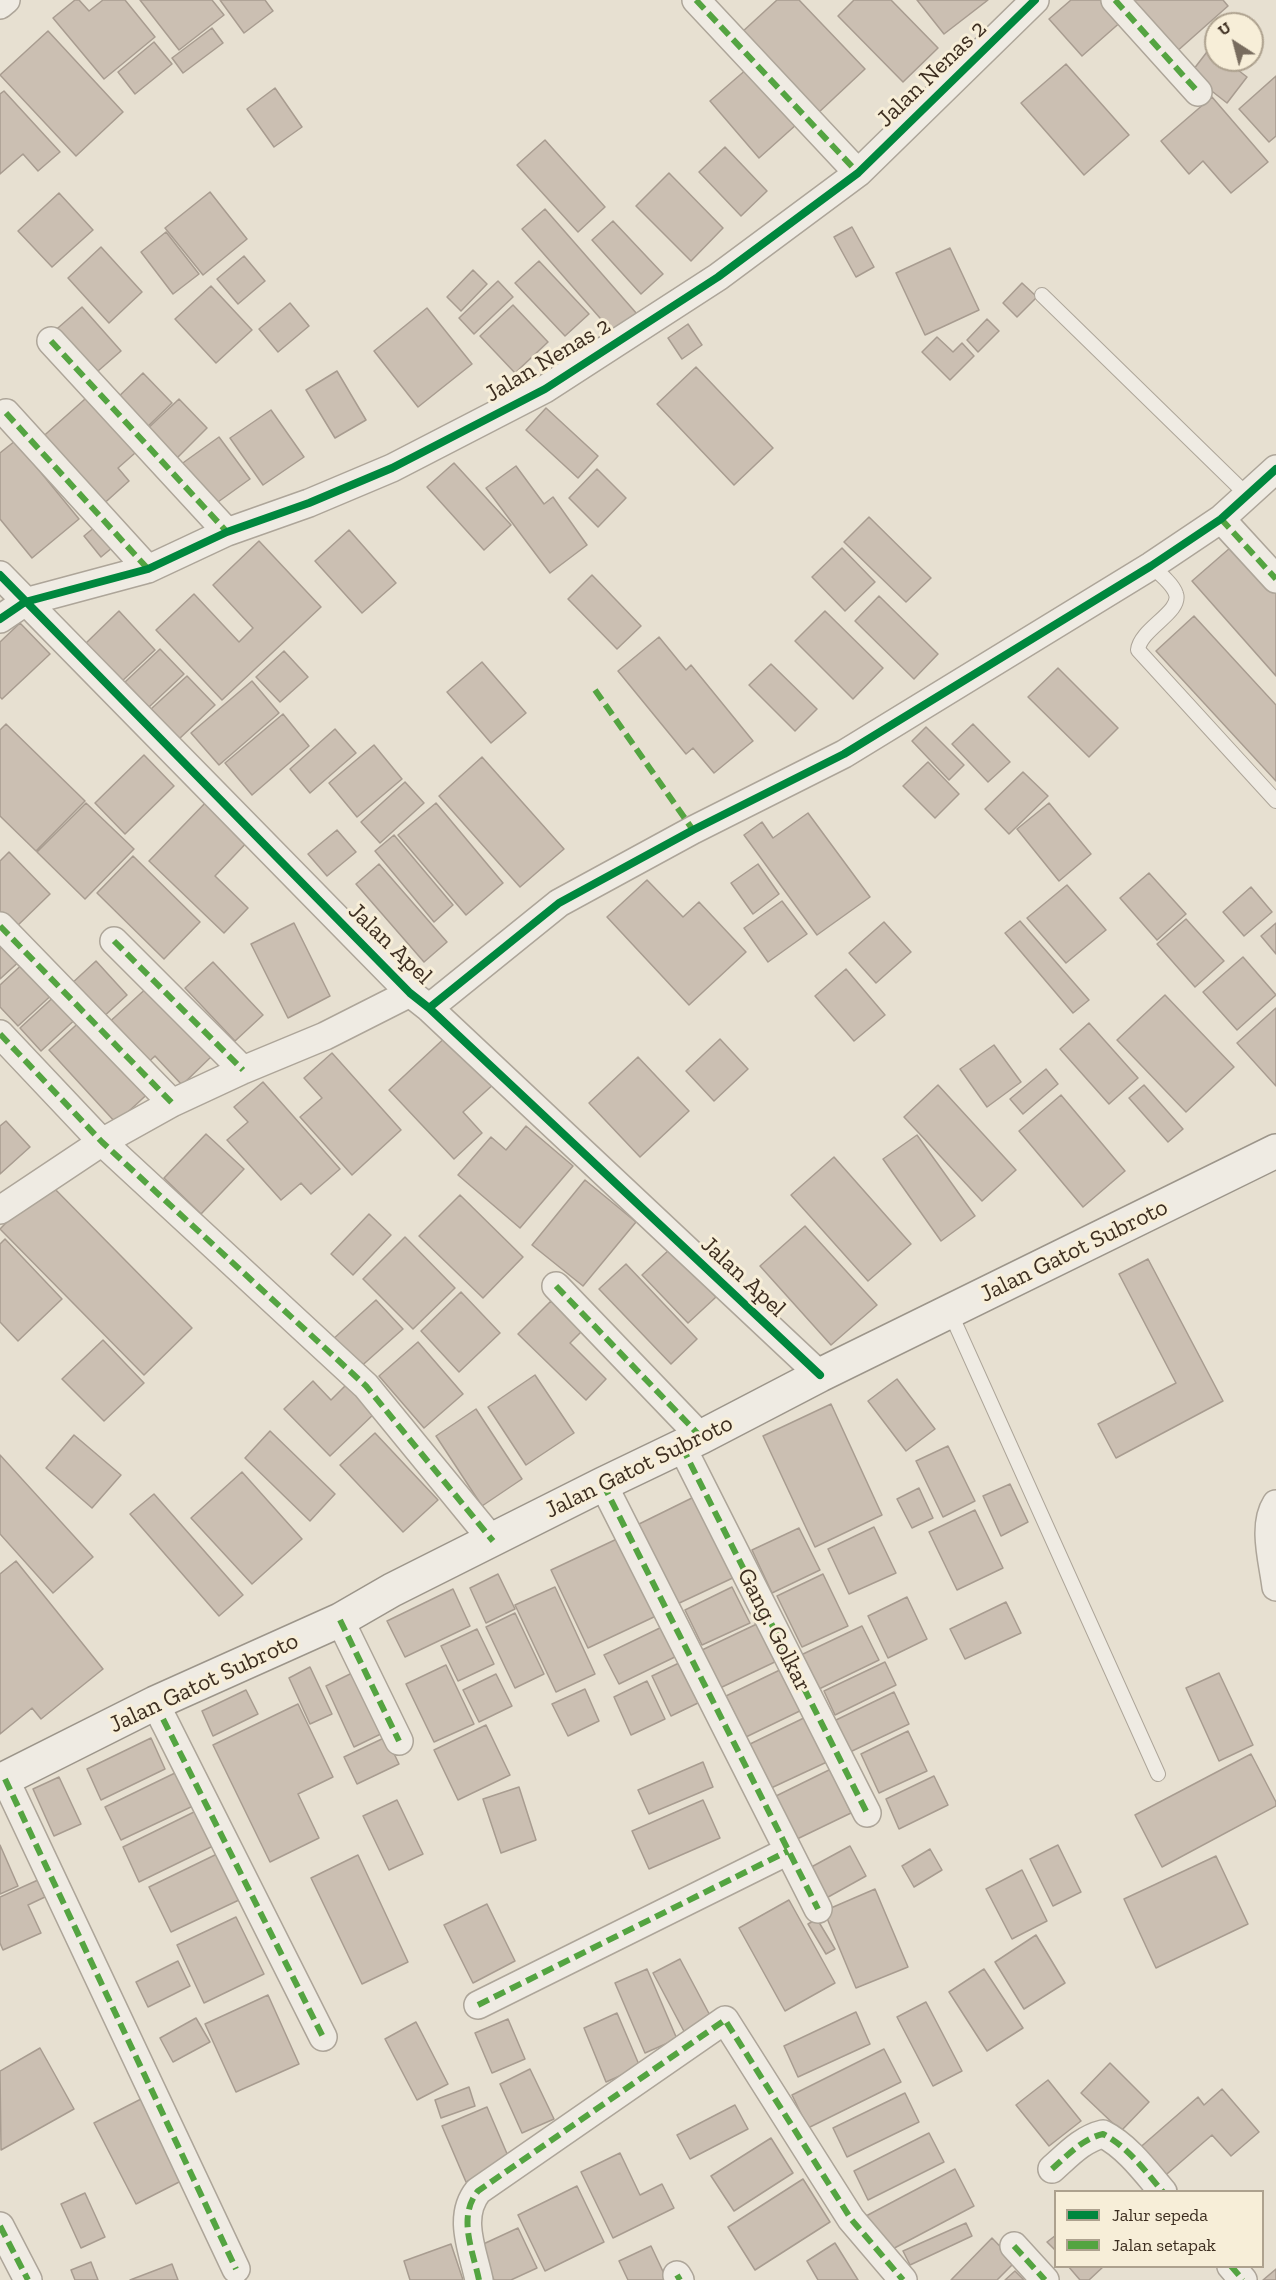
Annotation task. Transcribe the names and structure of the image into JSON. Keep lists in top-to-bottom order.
{
  "streets": {
    "main road": ["Jalan Gatot Subroto"],
    "street": ["Jalan Nenas 2", "Jalan Apel", "Gang. Golkar"]
  },
  "crossings": [
    ["Jalan Nenas 2", "Jalan Apel"],
    ["Jalan Apel", "Jalan Gatot Subroto"],
    ["Jalan Gatot Subroto", "Gang. Golkar"]
  ],
  "legend": ["Jalur sepeda", "Jalan setapak"],
  "north": "top left"
}
